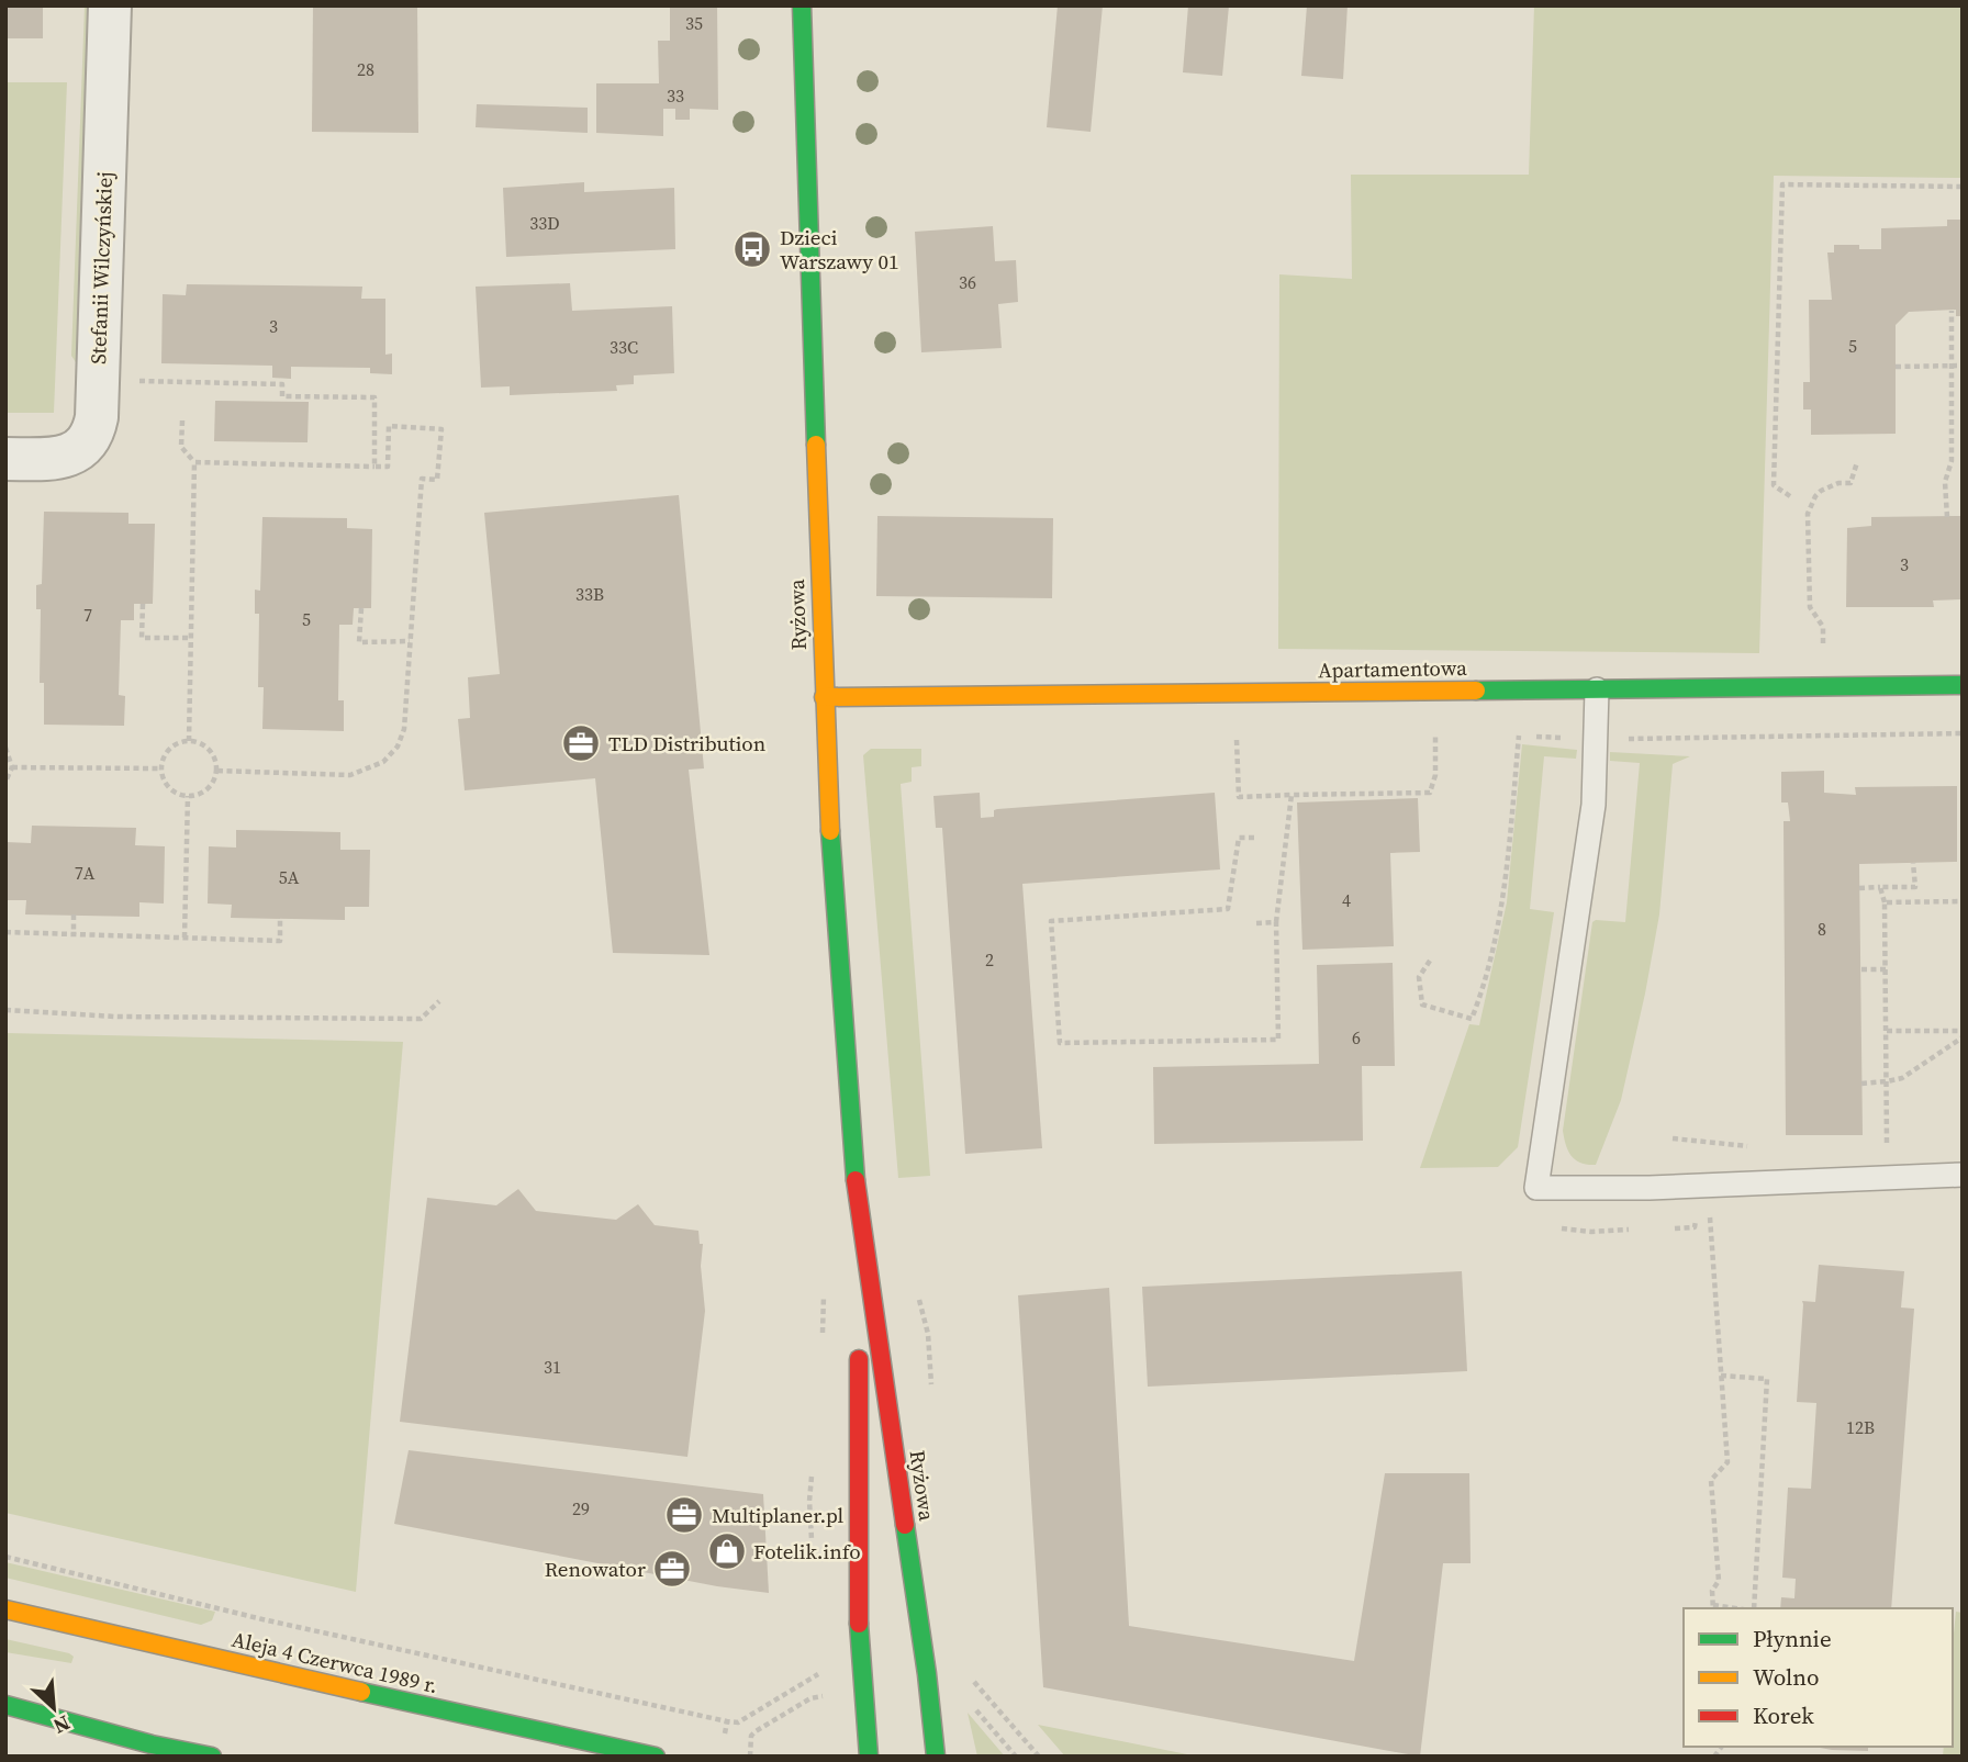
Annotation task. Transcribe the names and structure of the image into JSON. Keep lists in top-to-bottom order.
{
  "streets": {
    "street": [
      "Stefanii Wilczyńskiej",
      "Ryżowa",
      "Apartamentowa",
      "Aleja 4 Czerwca 1989 r."
    ]
  },
  "crossings": [
    ["Ryżowa", "Apartamentowa"]
  ],
  "places": {
    "bus stop": ["Dzieci Warszawy 01"],
    "office": ["TLD Distribution", "Multiplaner.pl", "Renowator"],
    "shop": ["Fotelik.info"]
  },
  "house_numbers": [
    "35",
    "28",
    "33",
    "33D",
    "36",
    "3",
    "5",
    "33C",
    "3",
    "33B",
    "7",
    "5",
    "7A",
    "5A",
    "4",
    "8",
    "2",
    "6",
    "31",
    "12B",
    "29"
  ],
  "legend": ["Płynnie", "Wolno", "Korek"],
  "north": "bottom right"
}
